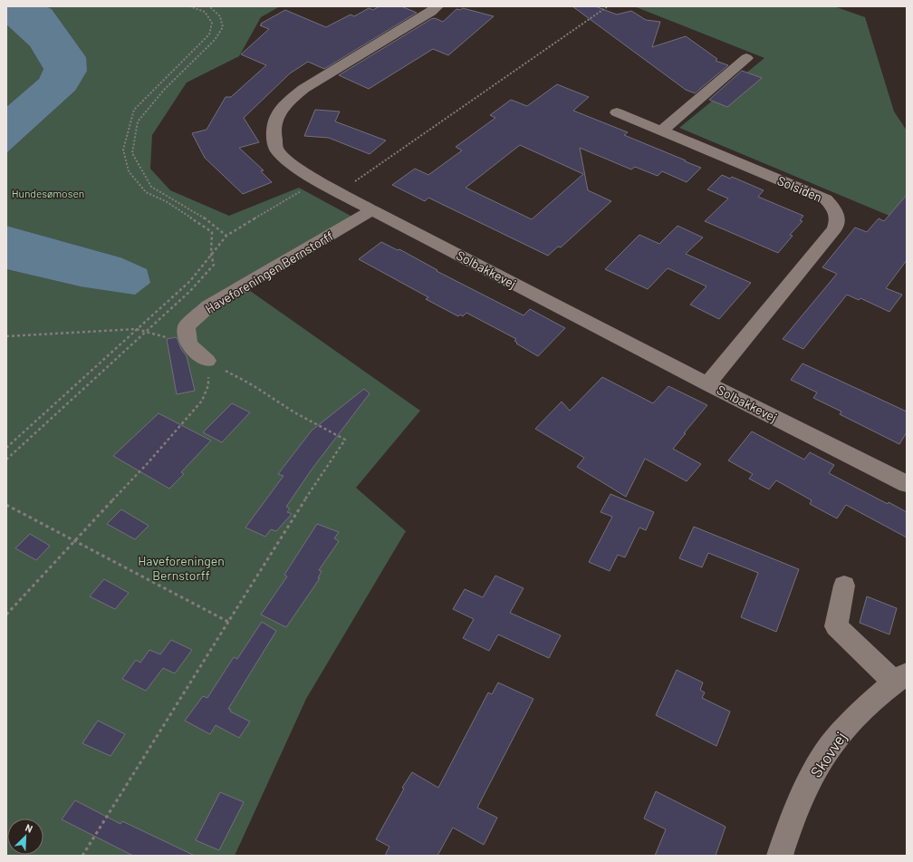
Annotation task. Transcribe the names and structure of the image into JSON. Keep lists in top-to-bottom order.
{
  "streets": {
    "street": [
      "Solsiden",
      "Solbakkevej",
      "Haveforeningen Bernstorff",
      "Skovvej"
    ]
  },
  "crossings": [
    ["Solsiden", "Solbakkevej"],
    ["Solbakkevej", "Haveforeningen Bernstorff"]
  ],
  "parks": ["Hundesømosen", "Haveforeningen Bernstorff"],
  "north": "top right"
}
